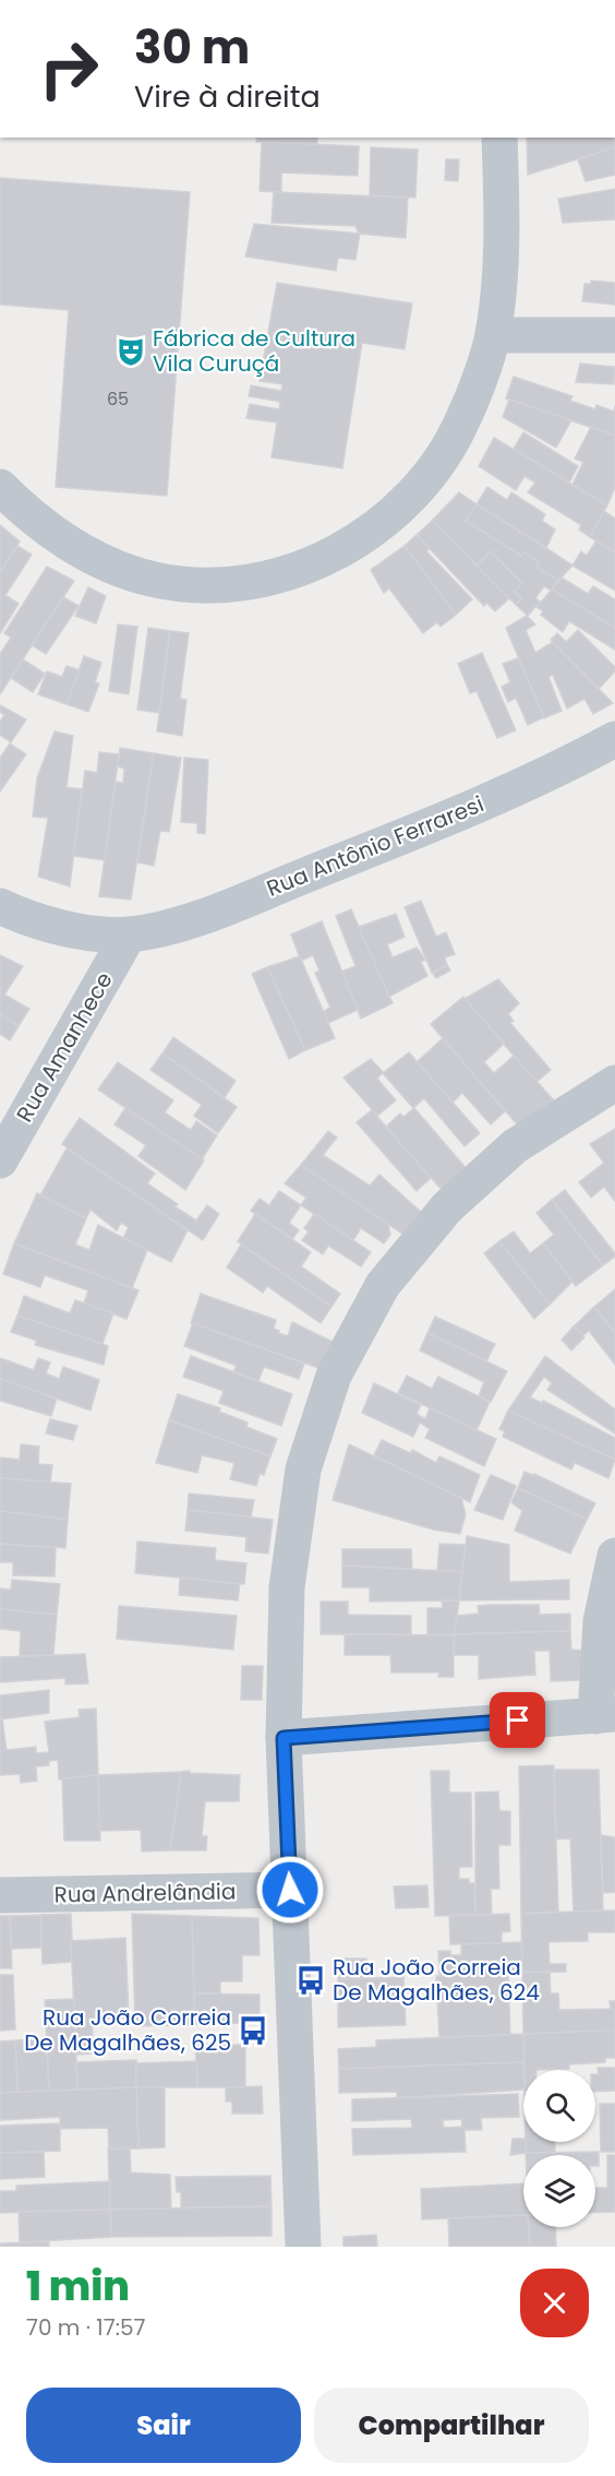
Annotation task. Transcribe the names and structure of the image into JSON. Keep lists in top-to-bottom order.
{
  "streets": {
    "street": ["Rua Antônio Ferraresi", "Rua Amanhece", "Rua Andrelândia"]
  },
  "crossings": [
    ["Rua Antônio Ferraresi", "Rua Amanhece"]
  ],
  "places": {
    "theatre": ["Fábrica de Cultura Vila Curuçá"],
    "bus stop": ["Rua João Correia De Magalhães, 624", "Rua João Correia De Magalhães, 625"]
  },
  "house_numbers": ["65"],
  "page": {
    "turn": ["30 m", "Vire à direita"],
    "heading": ["1 min", "70 m · 17:57"],
    "buttons": ["Sair", "Compartilhar"]
  }
}
